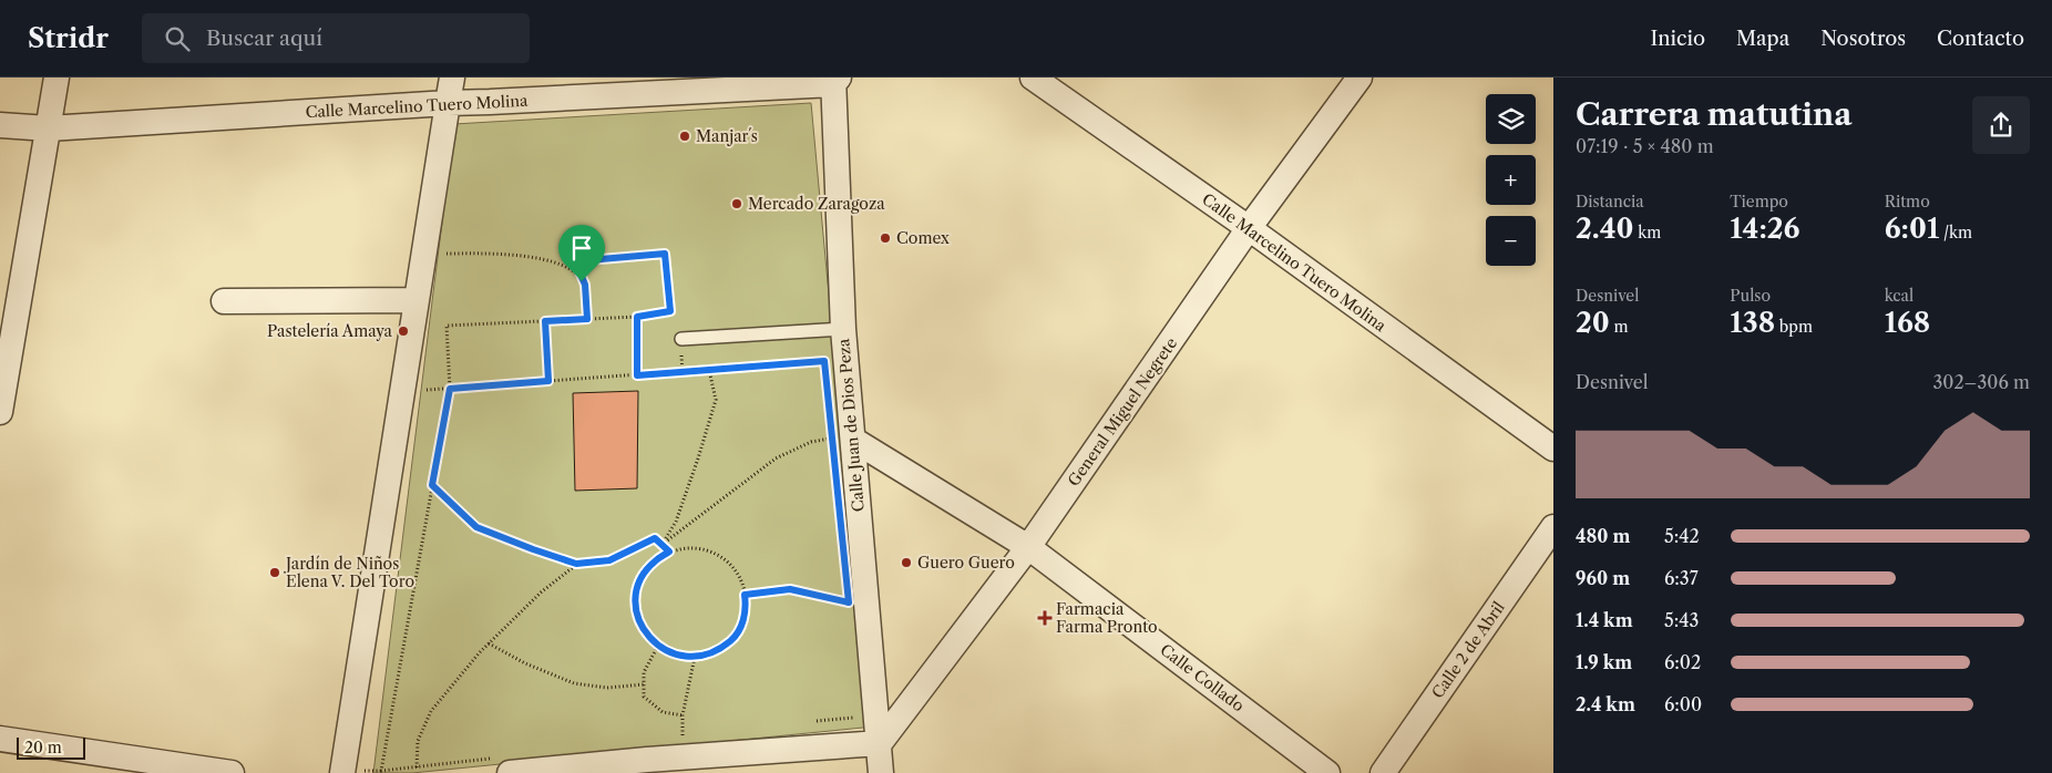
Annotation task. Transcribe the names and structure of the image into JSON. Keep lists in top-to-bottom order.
{
  "streets": {
    "street": [
      "Calle Marcelino Tuero Molina",
      "General Miguel Negrete",
      "Calle Juan de Dios Peza",
      "Calle 2 de Abril",
      "Calle Collado"
    ]
  },
  "crossings": [
    ["Calle Marcelino Tuero Molina", "General Miguel Negrete"],
    ["Calle Marcelino Tuero Molina", "Calle Juan de Dios Peza"],
    ["General Miguel Negrete", "Calle Juan de Dios Peza"],
    ["General Miguel Negrete", "Calle Collado"],
    ["Calle Juan de Dios Peza", "Calle Collado"]
  ],
  "places": {
    "other": [
      "Manjar´s",
      "Mercado Zaragoza",
      "Comex",
      "Pastelería Amaya",
      "Guero Guero",
      "Jardín de Niños Elena V. Del Toro"
    ],
    "health": ["Farmacia Farma Pronto"]
  },
  "scale_bar": "20 m",
  "page": {
    "header": "Stridr",
    "search": "Buscar aquí",
    "nav": [
      "Inicio",
      "Mapa",
      "Nosotros",
      "Contacto"
    ],
    "heading": ["Carrera matutina", "07:19 · 5 × 480 m"],
    "map_buttons": ["+", "−"],
    "stats": [
      ["Distancia", "2.40 km"],
      ["Tiempo", "14:26"],
      ["Ritmo", "6:01 /km"],
      ["Desnivel", "20 m"],
      ["Pulso", "138 bpm"],
      ["kcal", "168"]
    ],
    "chart": ["Desnivel", "302–306 m"],
    "list": [
      {
        "name": "480 m",
        "note": "5:42"
      },
      {
        "name": "960 m",
        "note": "6:37"
      },
      {
        "name": "1.4 km",
        "note": "5:43"
      },
      {
        "name": "1.9 km",
        "note": "6:02"
      },
      {
        "name": "2.4 km",
        "note": "6:00"
      }
    ],
    "scale": "20 m"
  }
}
